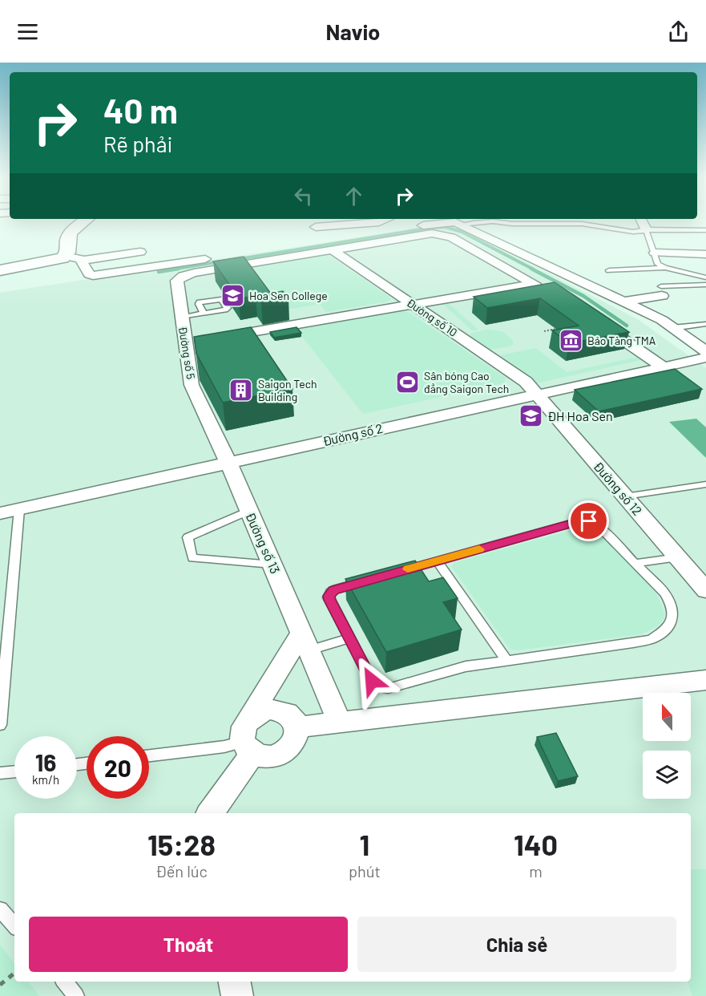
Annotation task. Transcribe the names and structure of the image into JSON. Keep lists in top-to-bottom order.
{
  "streets": {
    "street": [
      "Đường số 10",
      "Đường số 5",
      "Đường số 2",
      "Đường số 12",
      "Đường số 13"
    ]
  },
  "crossings": [
    ["Đường số 10", "Đường số 5"],
    ["Đường số 10", "Đường số 2"],
    ["Đường số 10", "Đường số 12"],
    ["Đường số 5", "Đường số 2"],
    ["Đường số 5", "Đường số 13"],
    ["Đường số 2", "Đường số 12"],
    ["Đường số 2", "Đường số 13"]
  ],
  "places": {
    "school or university": ["Hoa Sen College", "ĐH Hoa Sen"],
    "museum": ["Bảo Tàng TMA"],
    "sports": ["Sân bóng Cao đẳng Saigon Tech"],
    "building": ["Saigon Tech Building"]
  },
  "north": "top",
  "page": {
    "header": "Navio",
    "turn": ["40 m", "Rẽ phải"],
    "speed": "16 km/h",
    "limit": "20",
    "eta": [
      "15:28",
      "Đến lúc",
      "1",
      "phút",
      "140",
      "m"
    ],
    "buttons": ["Thoát", "Chia sẻ"]
  }
}
